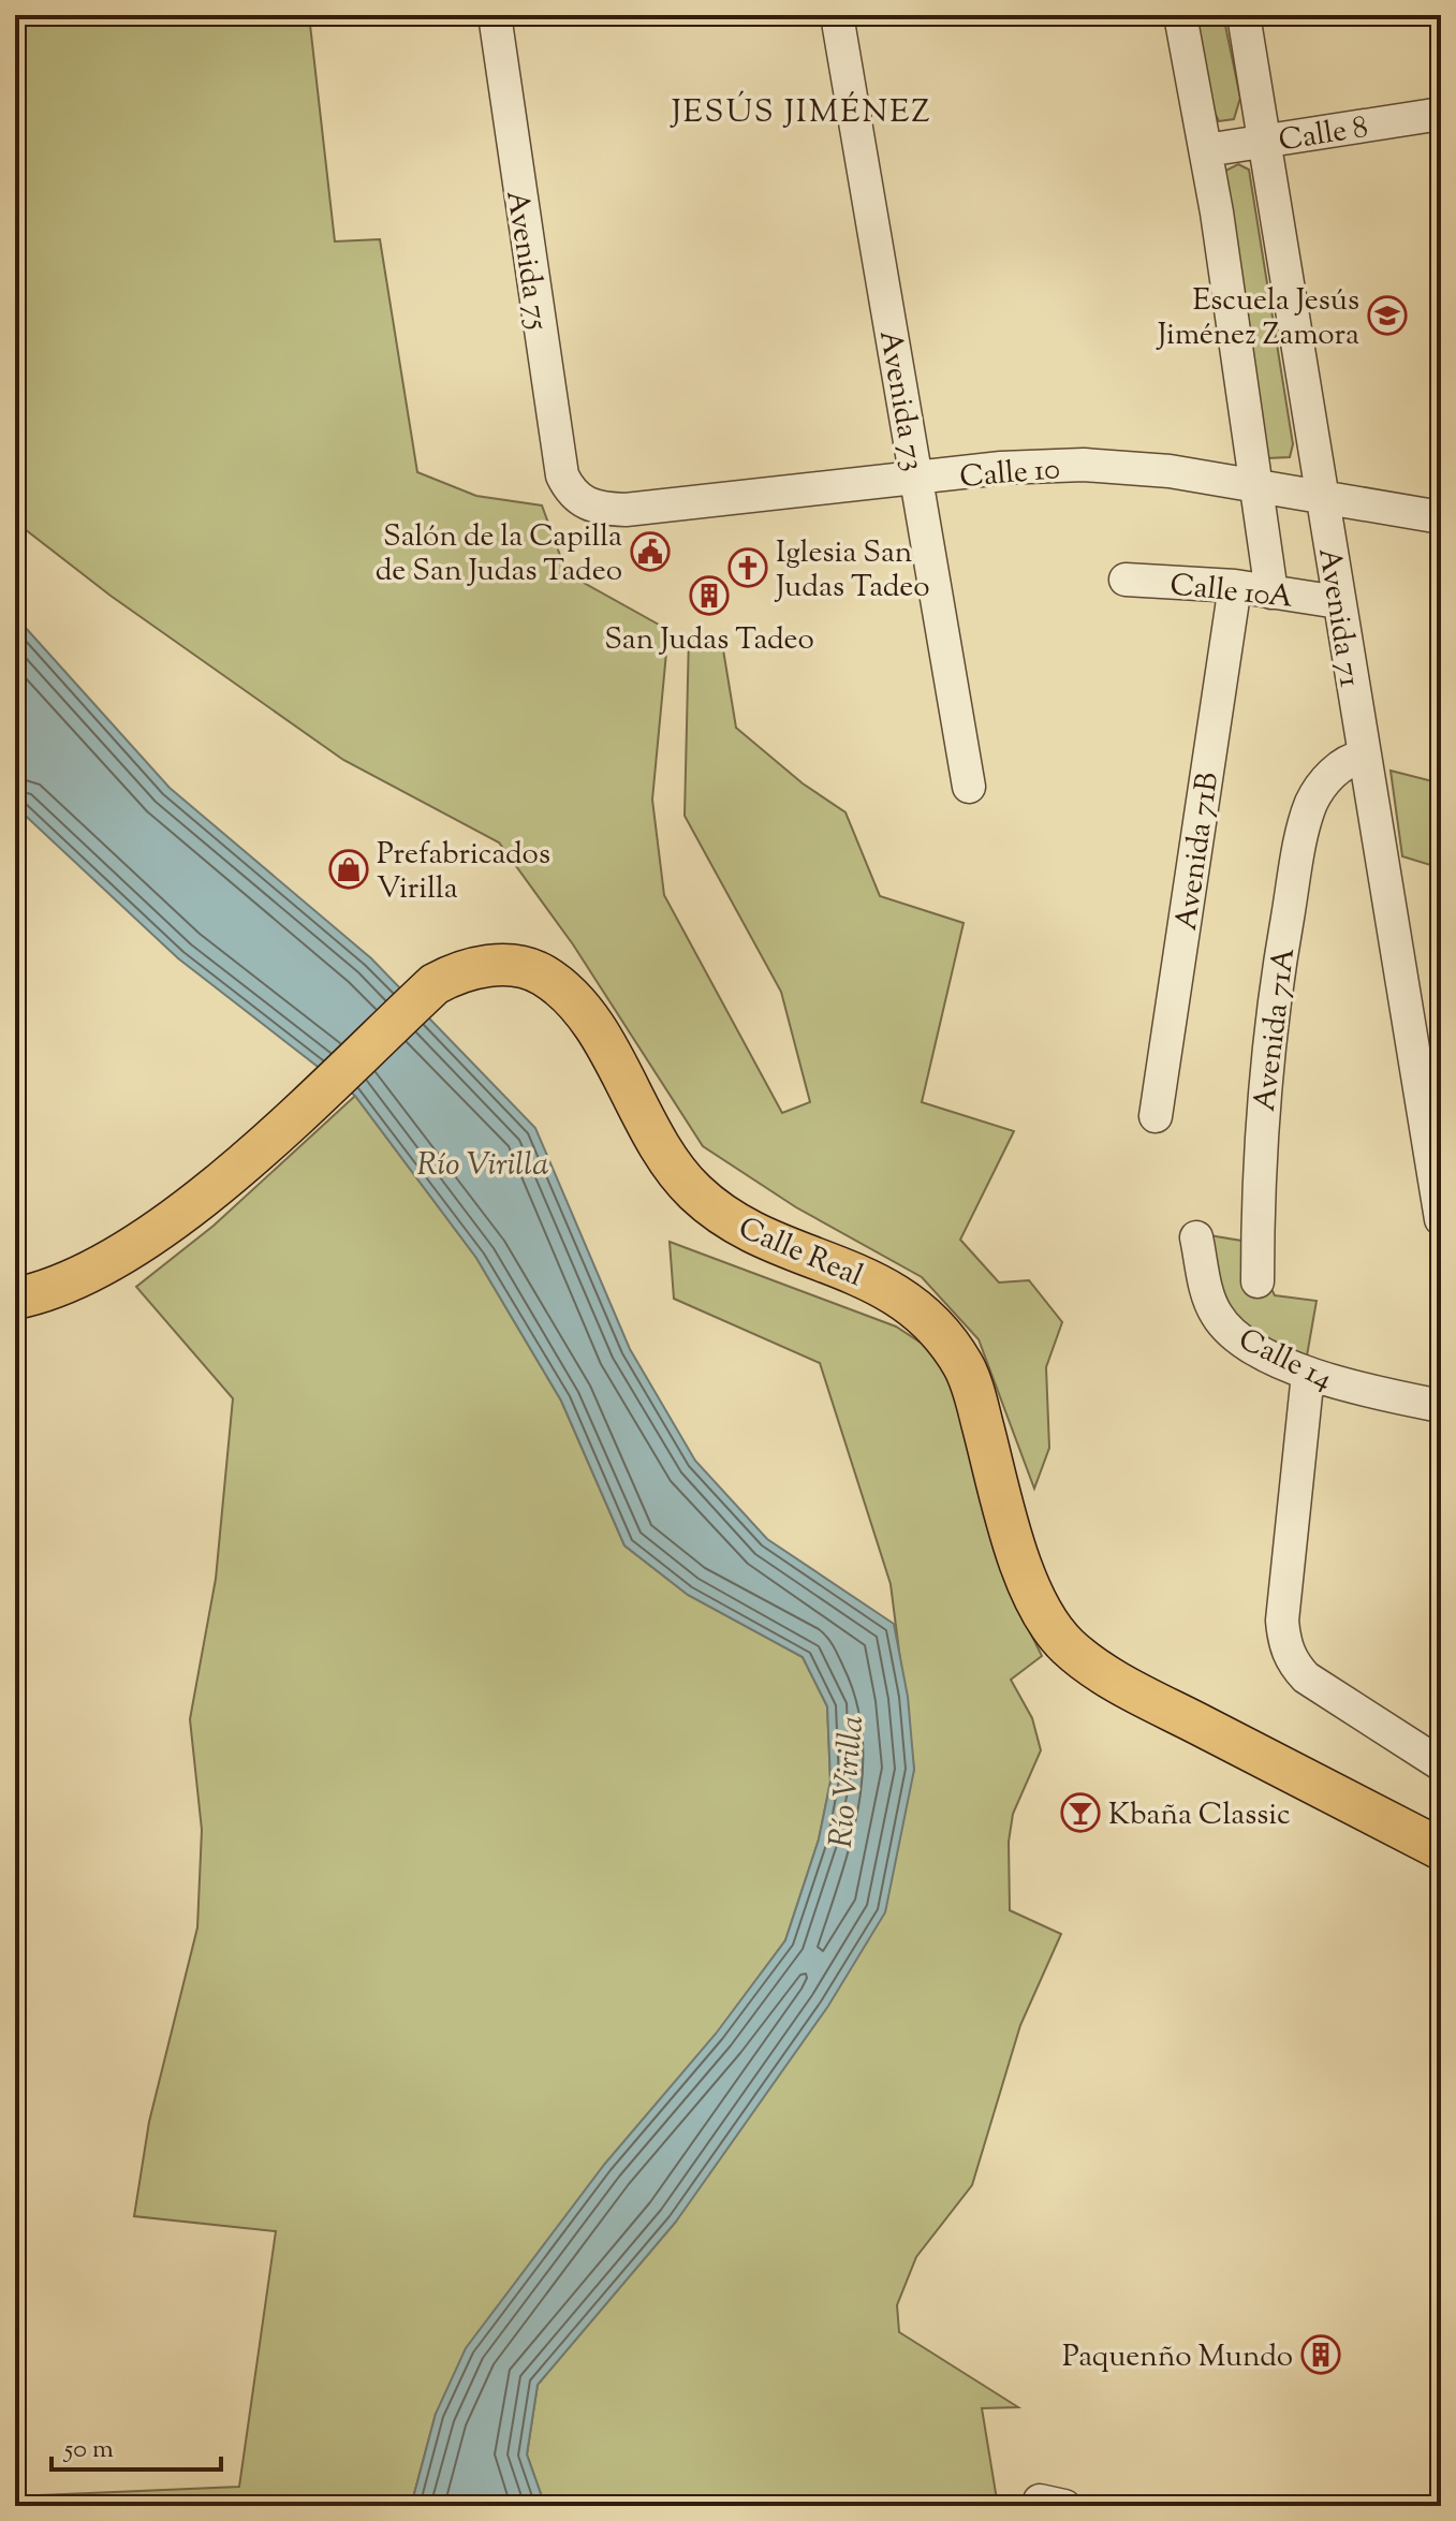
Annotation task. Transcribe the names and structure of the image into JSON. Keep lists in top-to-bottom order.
{
  "streets": {
    "main road": ["Calle Real"],
    "street": [
      "Calle 8",
      "Avenida 75",
      "Avenida 73",
      "Calle 10",
      "Calle 10A",
      "Avenida 71",
      "Avenida 71B",
      "Avenida 71A",
      "Calle 14"
    ]
  },
  "crossings": [
    ["Calle 8", "Avenida 71"],
    ["Avenida 75", "Calle 10"],
    ["Avenida 73", "Calle 10"],
    ["Calle 10", "Avenida 71"],
    ["Calle 10A", "Avenida 71"],
    ["Calle 10A", "Avenida 71B"],
    ["Avenida 71", "Avenida 71A"]
  ],
  "districts": ["JESÚS JIMÉNEZ"],
  "water": ["Río Virilla"],
  "places": {
    "school or university": ["Escuela Jesús Jiménez Zamora"],
    "public building": ["Salón de la Capilla de San Judas Tadeo"],
    "church": ["Iglesia San Judas Tadeo"],
    "building": ["San Judas Tadeo", "Paquenño Mundo"],
    "shop": ["Prefabricados Virilla"],
    "bar": ["Kbaña Classic"]
  },
  "scale_bar": "50 m"
}
